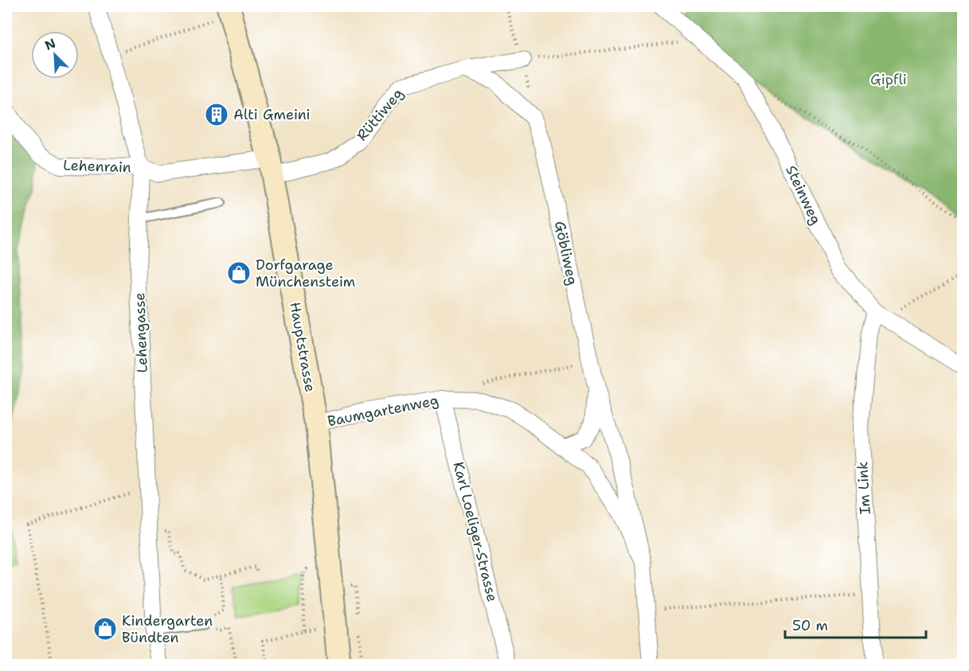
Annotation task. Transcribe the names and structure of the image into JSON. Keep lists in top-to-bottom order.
{
  "streets": {
    "main road": ["Hauptstrasse"],
    "street": [
      "Rüttiweg",
      "Lehenrain",
      "Steinweg",
      "Göbliweg",
      "Lehengasse",
      "Baumgartenweg",
      "Im Link",
      "Karl Loeliger-Strasse"
    ]
  },
  "crossings": [
    ["Rüttiweg", "Lehenrain"],
    ["Rüttiweg", "Göbliweg"],
    ["Rüttiweg", "Hauptstrasse"],
    ["Lehenrain", "Lehengasse"],
    ["Lehenrain", "Hauptstrasse"],
    ["Steinweg", "Im Link"],
    ["Göbliweg", "Baumgartenweg"],
    ["Hauptstrasse", "Baumgartenweg"],
    ["Baumgartenweg", "Karl Loeliger-Strasse"]
  ],
  "parks": ["Gipfli"],
  "places": {
    "building": ["Alti Gmeini"],
    "shop": ["Dorfgarage Münchensteim", "Kindergarten Bündten"]
  },
  "scale_bar": "50 m",
  "north": "top left"
}
